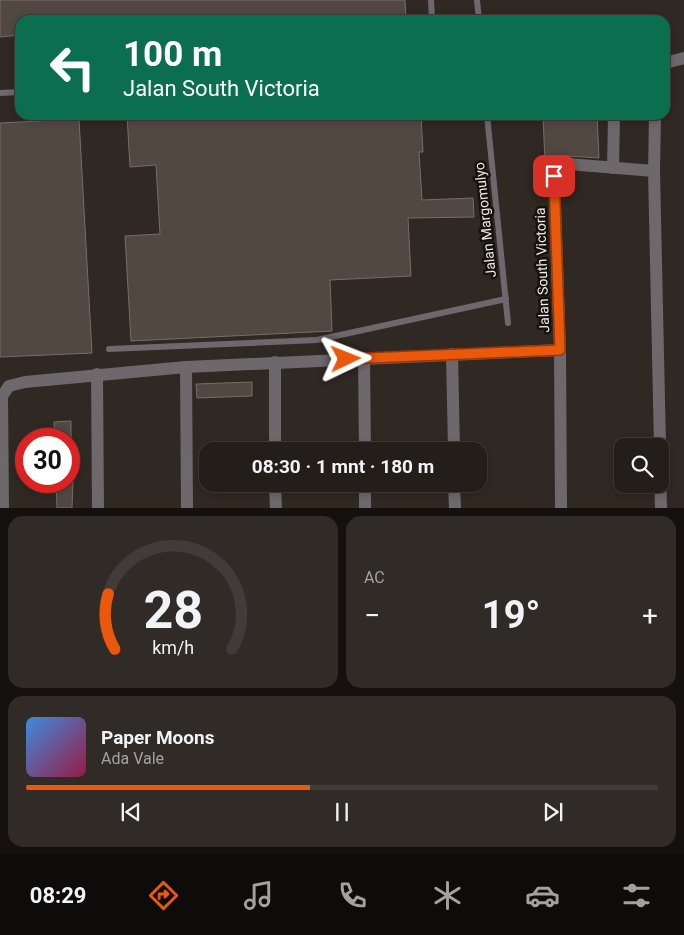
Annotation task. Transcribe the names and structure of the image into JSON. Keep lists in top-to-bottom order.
{
  "streets": {
    "street": ["Jalan South Victoria"],
    "lane": ["Jalan Margomulyo"]
  },
  "page": {
    "turn": ["100 m", "Jalan South Victoria"],
    "limit": "30",
    "trip": "08:30 · 1 mnt · 180 m",
    "tile": "AC",
    "heat": ["−", "19°", "+"],
    "song": ["Paper Moons", "Ada Vale"],
    "tabs": "08:29",
    "gauge": ["28", "km/h"]
  }
}
